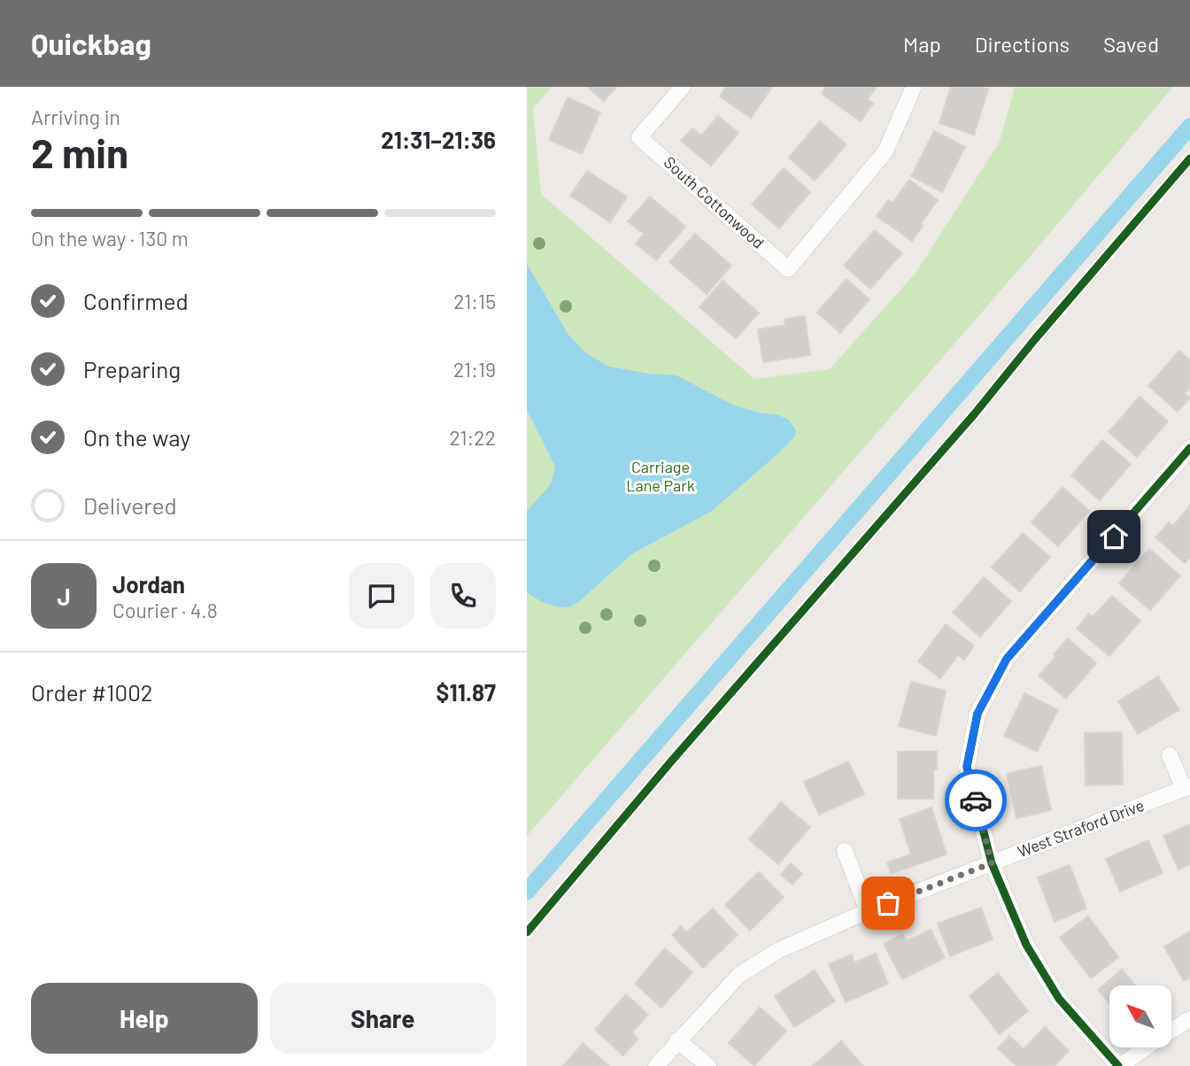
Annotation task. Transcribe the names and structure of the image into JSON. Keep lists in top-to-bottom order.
{
  "streets": {
    "street": ["South Cottonwood", "West Straford Drive"]
  },
  "parks": ["Carriage Lane Park"],
  "north": "top left",
  "page": {
    "header": "Quickbag",
    "nav": ["Map", "Directions", "Saved"],
    "heading": ["2 min", "Arriving in", "21:31–21:36"],
    "panel": [
      "Jordan",
      "Courier · 4.8",
      "Order #1002",
      "$11.87"
    ],
    "bar": "On the way · 130 m",
    "list": [
      ["Confirmed", "21:15"],
      ["Preparing", "21:19"],
      ["On the way", "21:22"],
      "Delivered"
    ],
    "round": "J",
    "buttons": ["Help", "Share"]
  }
}
